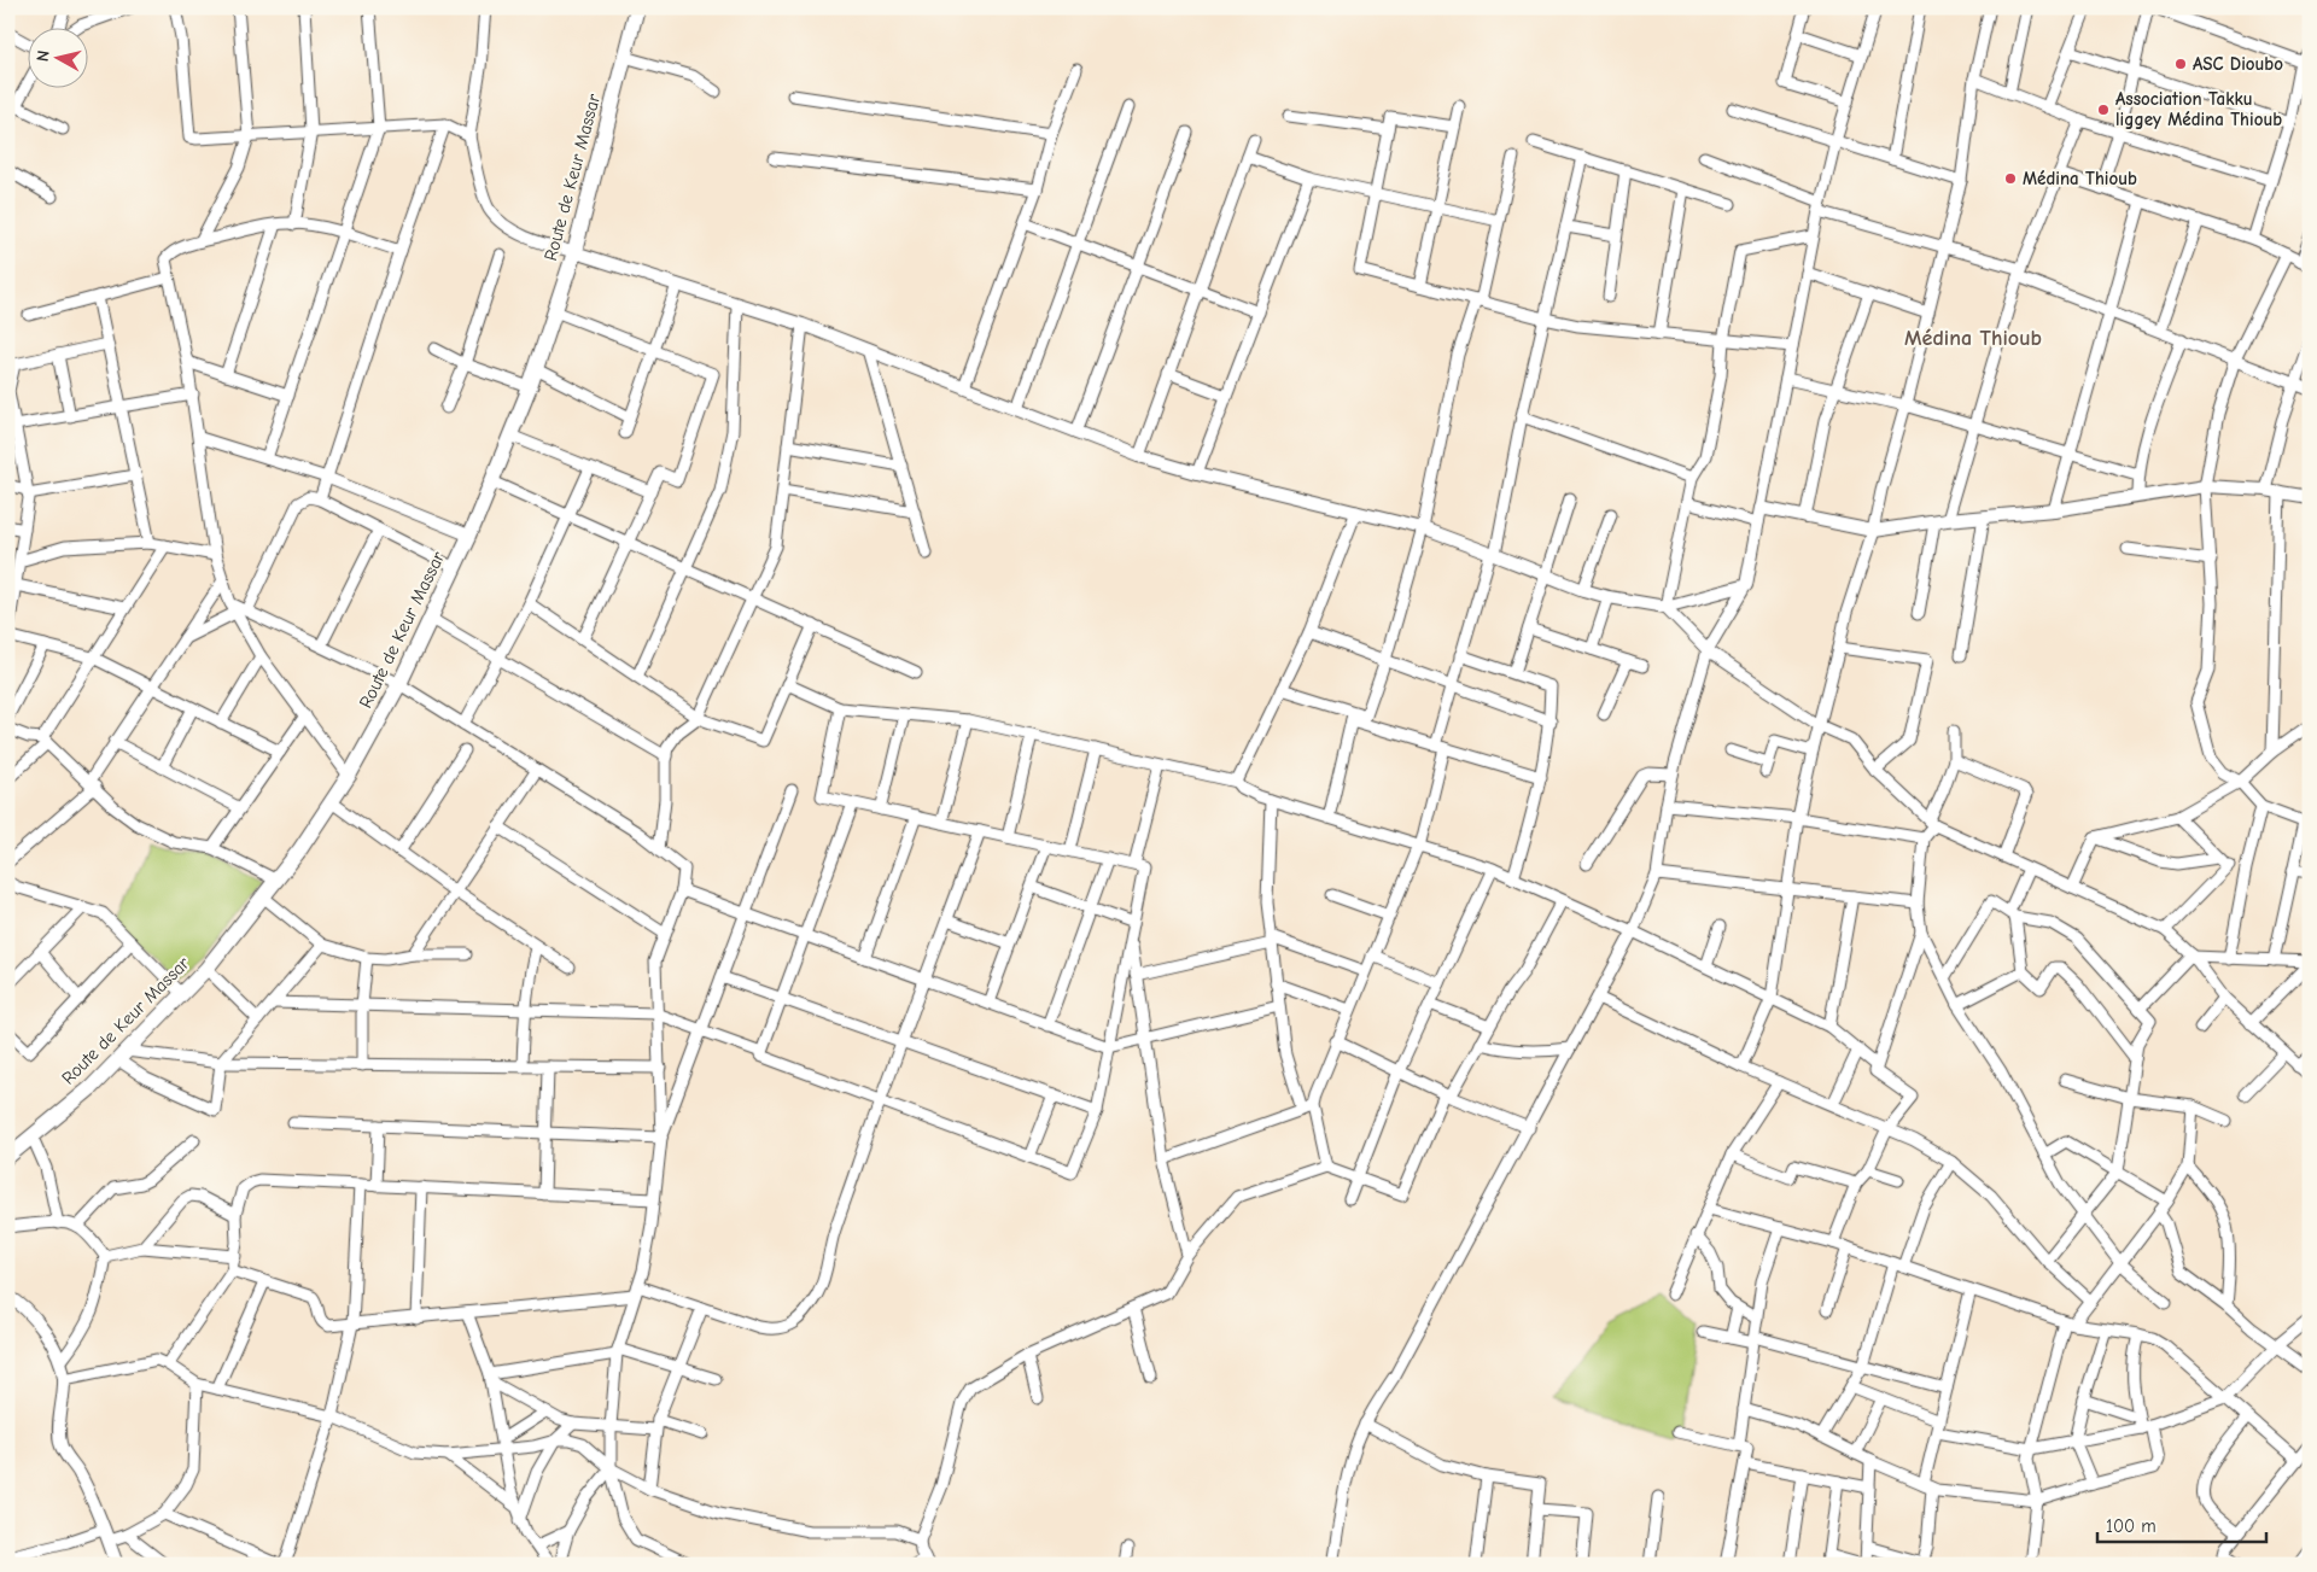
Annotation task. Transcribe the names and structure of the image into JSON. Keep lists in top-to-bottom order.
{
  "streets": {
    "main road": ["Route de Keur Massar"]
  },
  "districts": ["Médina Thioub"],
  "places": ["ASC Dioubo", "Association Takku liggey Médina Thioub", "Médina Thioub"],
  "scale_bar": "100 m",
  "north": "left"
}
